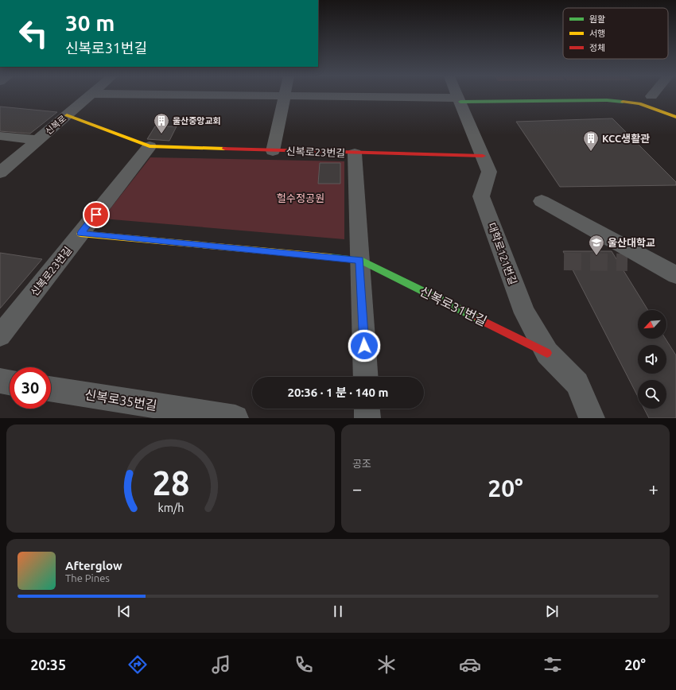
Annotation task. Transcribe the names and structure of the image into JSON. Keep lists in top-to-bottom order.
{
  "streets": {
    "street": [
      "신복로",
      "신복로23번길",
      "대학로121번길",
      "신복로31번길",
      "신복로35번길"
    ]
  },
  "crossings": [
    ["신복로", "신복로23번길"],
    ["신복로23번길", "대학로121번길"],
    ["신복로23번길", "신복로31번길"],
    ["대학로121번길", "신복로31번길"]
  ],
  "parks": ["헐수정공원"],
  "places": {
    "building": ["울산중앙교회", "KCC생활관"],
    "school or university": ["울산대학교"]
  },
  "legend": ["원활", "서행", "정체"],
  "north": "bottom left",
  "page": {
    "turn": ["30 m", "신복로31번길"],
    "limit": "30",
    "trip": "20:36 · 1 분 · 140 m",
    "tile": "공조",
    "heat": ["−", "20°", "+"],
    "song": ["Afterglow", "The Pines"],
    "tabs": ["20:35", "20°"],
    "gauge": ["28", "km/h"]
  }
}
